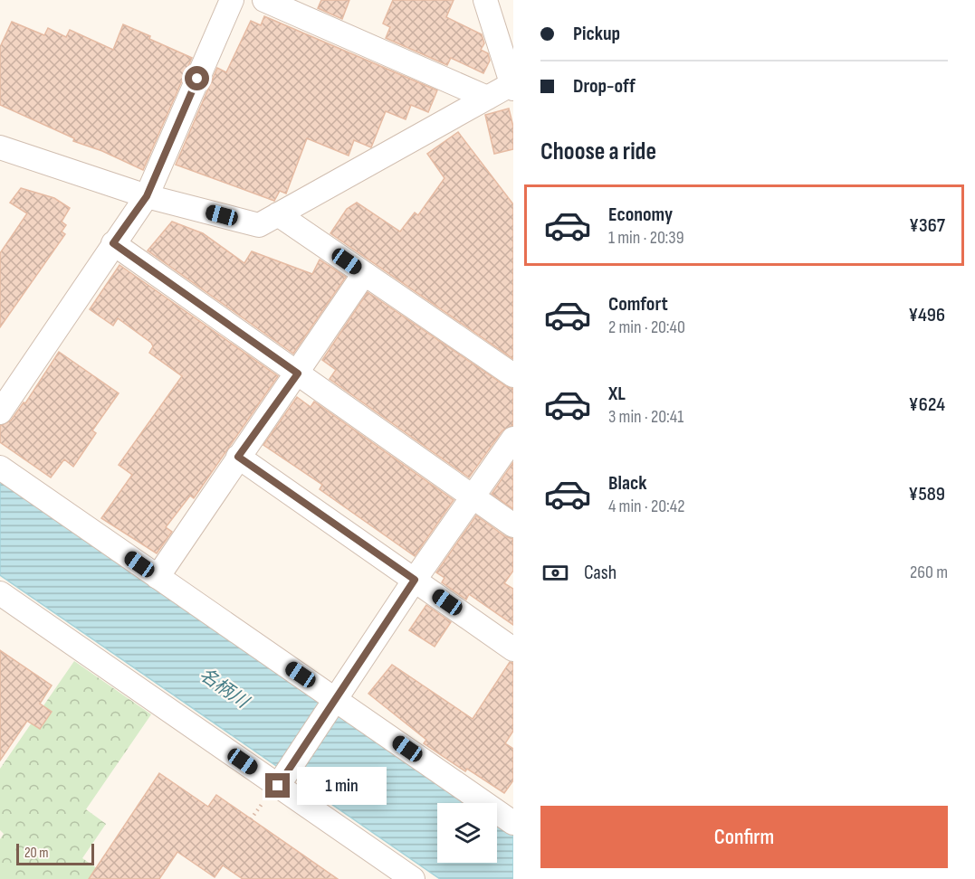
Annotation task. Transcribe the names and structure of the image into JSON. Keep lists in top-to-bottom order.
{
  "water": ["名柄川"],
  "scale_bar": "20 m",
  "page": {
    "banner": ["Pickup", "Drop-off"],
    "heading": "Choose a ride",
    "list": [
      {
        "name": "Economy",
        "note": "1 min · 20:39",
        "value": "¥367"
      },
      {
        "name": "Comfort",
        "note": "2 min · 20:40",
        "value": "¥496"
      },
      {
        "name": "XL",
        "note": "3 min · 20:41",
        "value": "¥624"
      },
      {
        "name": "Black",
        "note": "4 min · 20:42",
        "value": "¥589"
      }
    ],
    "pay": ["Cash", "260 m"],
    "bubble": "1 min",
    "buttons": "Confirm",
    "scale": "20 m"
  }
}
